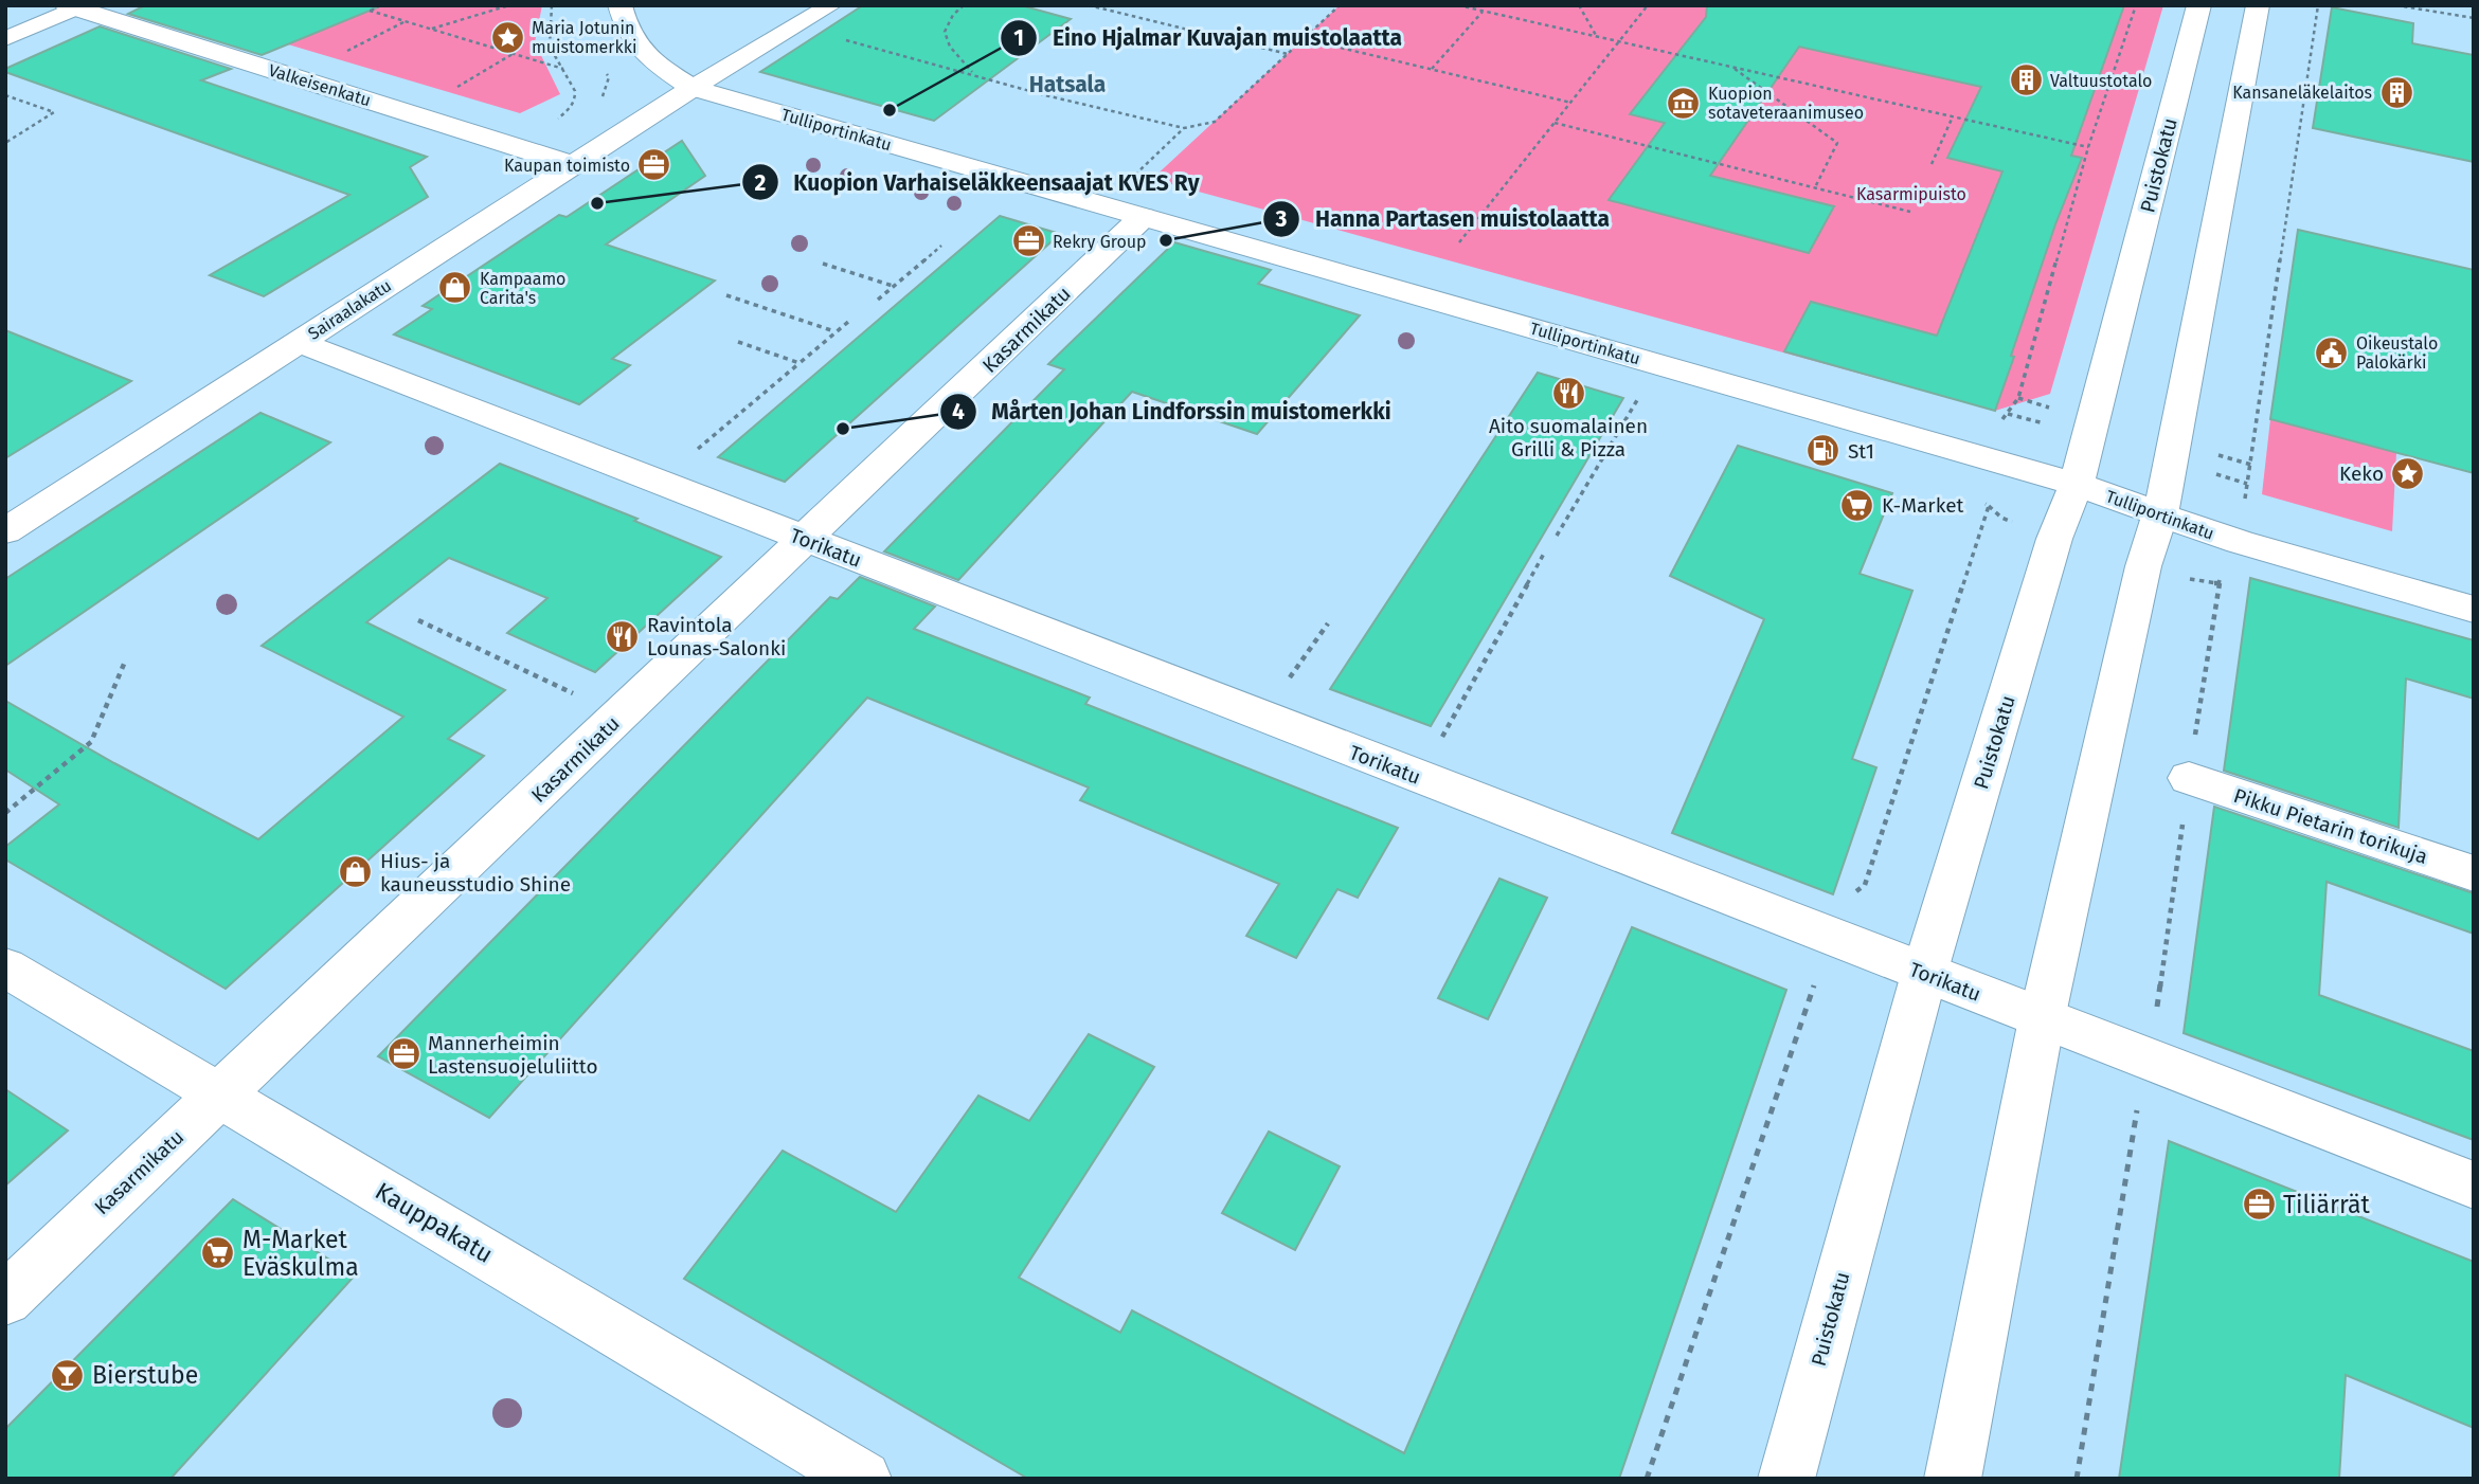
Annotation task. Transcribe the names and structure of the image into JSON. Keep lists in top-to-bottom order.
{
  "streets": {
    "street": [
      "Valkeisenkatu",
      "Tulliportinkatu",
      "Puistokatu",
      "Sairaalakatu",
      "Kasarmikatu",
      "Torikatu",
      "Pikku Pietarin torikuja",
      "Kauppakatu"
    ]
  },
  "crossings": [
    ["Valkeisenkatu", "Sairaalakatu"],
    ["Tulliportinkatu", "Puistokatu"],
    ["Tulliportinkatu", "Sairaalakatu"],
    ["Tulliportinkatu", "Kasarmikatu"],
    ["Puistokatu", "Torikatu"],
    ["Sairaalakatu", "Torikatu"],
    ["Kasarmikatu", "Torikatu"],
    ["Kasarmikatu", "Kauppakatu"]
  ],
  "districts": ["Hatsala"],
  "parks": ["Kasarmipuisto"],
  "places": {
    "place": ["Maria Jotunin muistomerkki", "Keko"],
    "building": ["Valtuustotalo", "Kansaneläkelaitos"],
    "museum": ["Kuopion sotaveteraanimuseo"],
    "other": [
      "Eino Hjalmar Kuvajan muistolaatta",
      "Kuopion Varhaiseläkkeensaajat KVES Ry",
      "Hanna Partasen muistolaatta",
      "Mårten Johan Lindforssin muistomerkki"
    ],
    "office": [
      "Kaupan toimisto",
      "Rekry Group",
      "Mannerheimin Lastensuojeluliitto",
      "Tiliärrät"
    ],
    "shop": ["Kampaamo Carita's", "Hius- ja kauneusstudio Shine"],
    "public building": ["Oikeustalo Palokärki"],
    "restaurant": ["Aito suomalainen Grilli & Pizza", "Ravintola Lounas-Salonki"],
    "fuel station": ["St1"],
    "supermarket": ["K-Market", "M-Market Eväskulma"],
    "bar": ["Bierstube"]
  }
}
